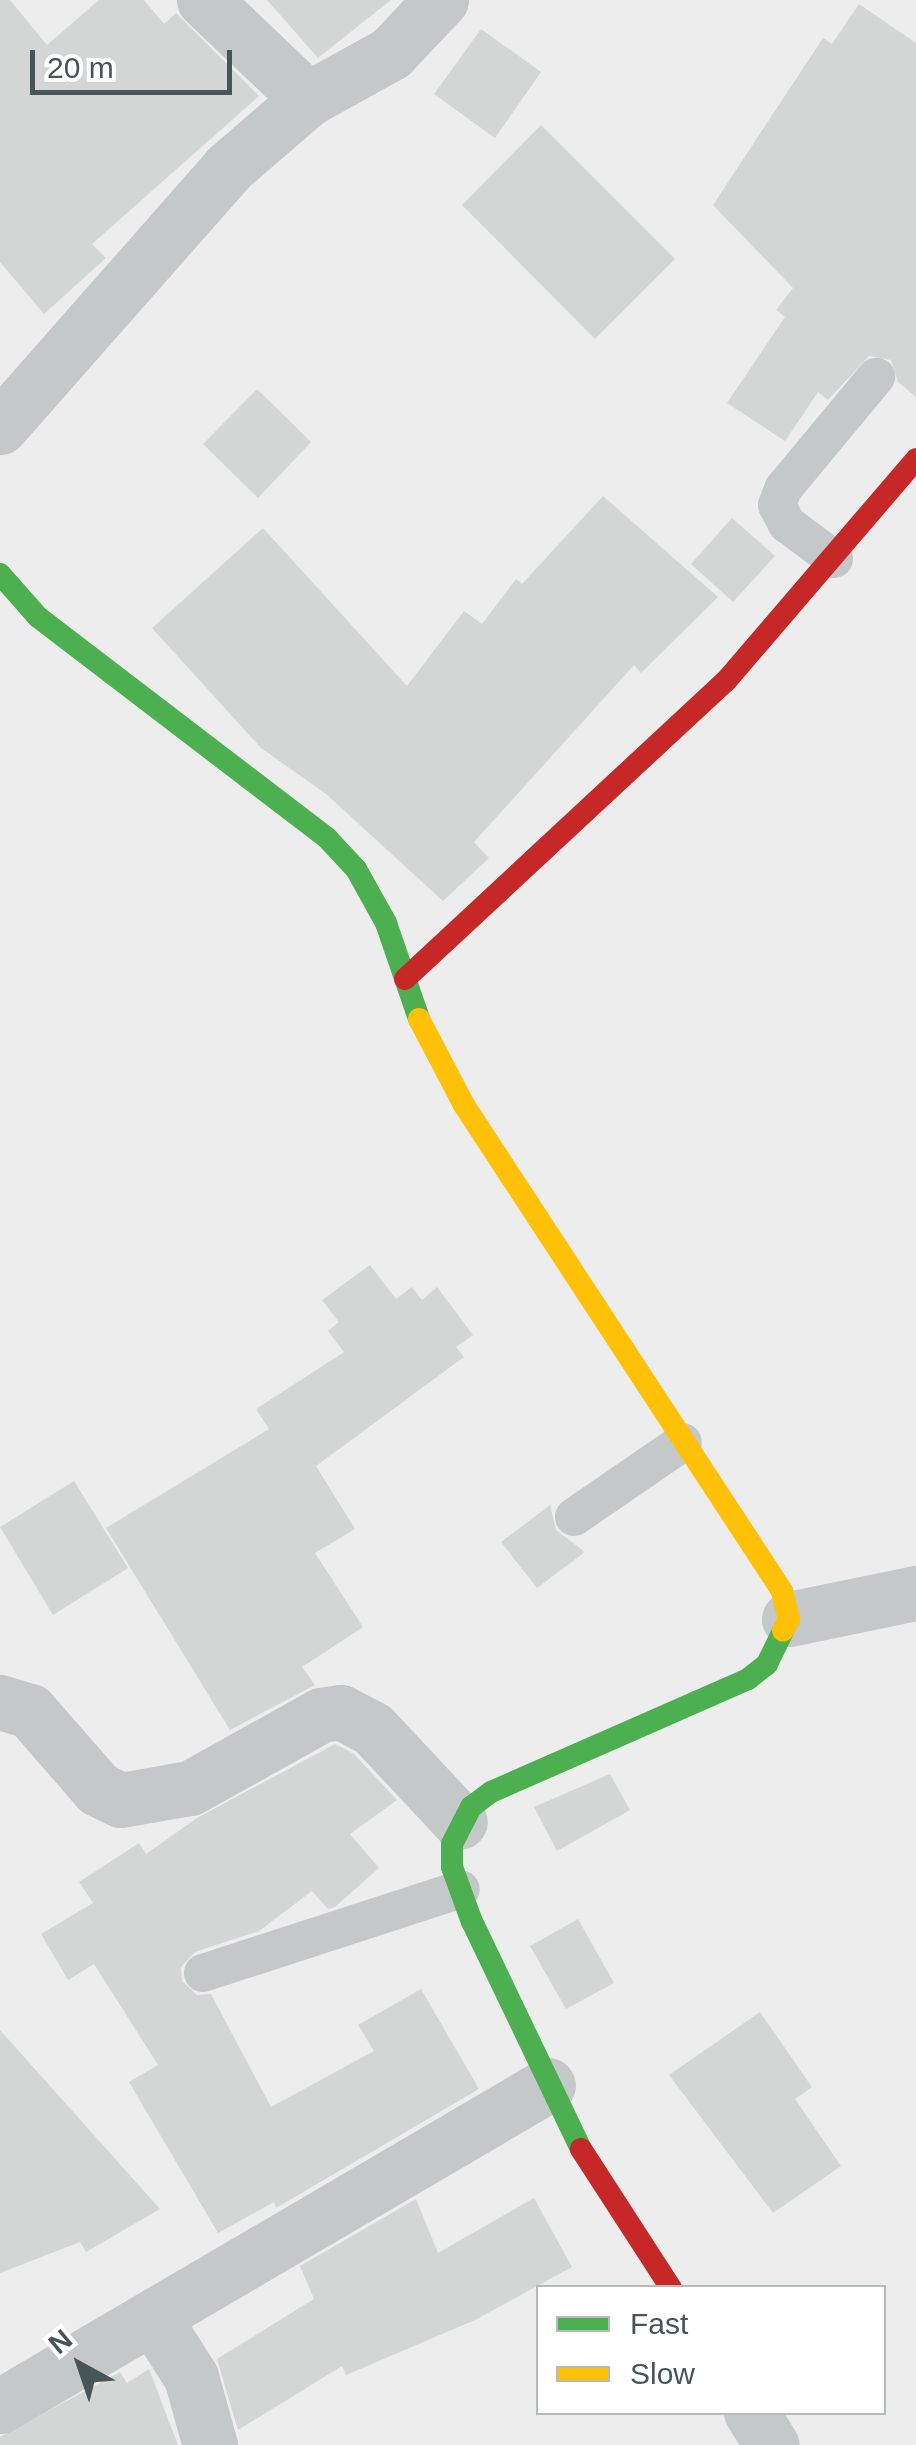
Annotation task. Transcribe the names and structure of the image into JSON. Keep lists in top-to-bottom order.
{
  "legend": ["Fast", "Slow"],
  "scale_bar": "20 m",
  "north": "top left"
}
